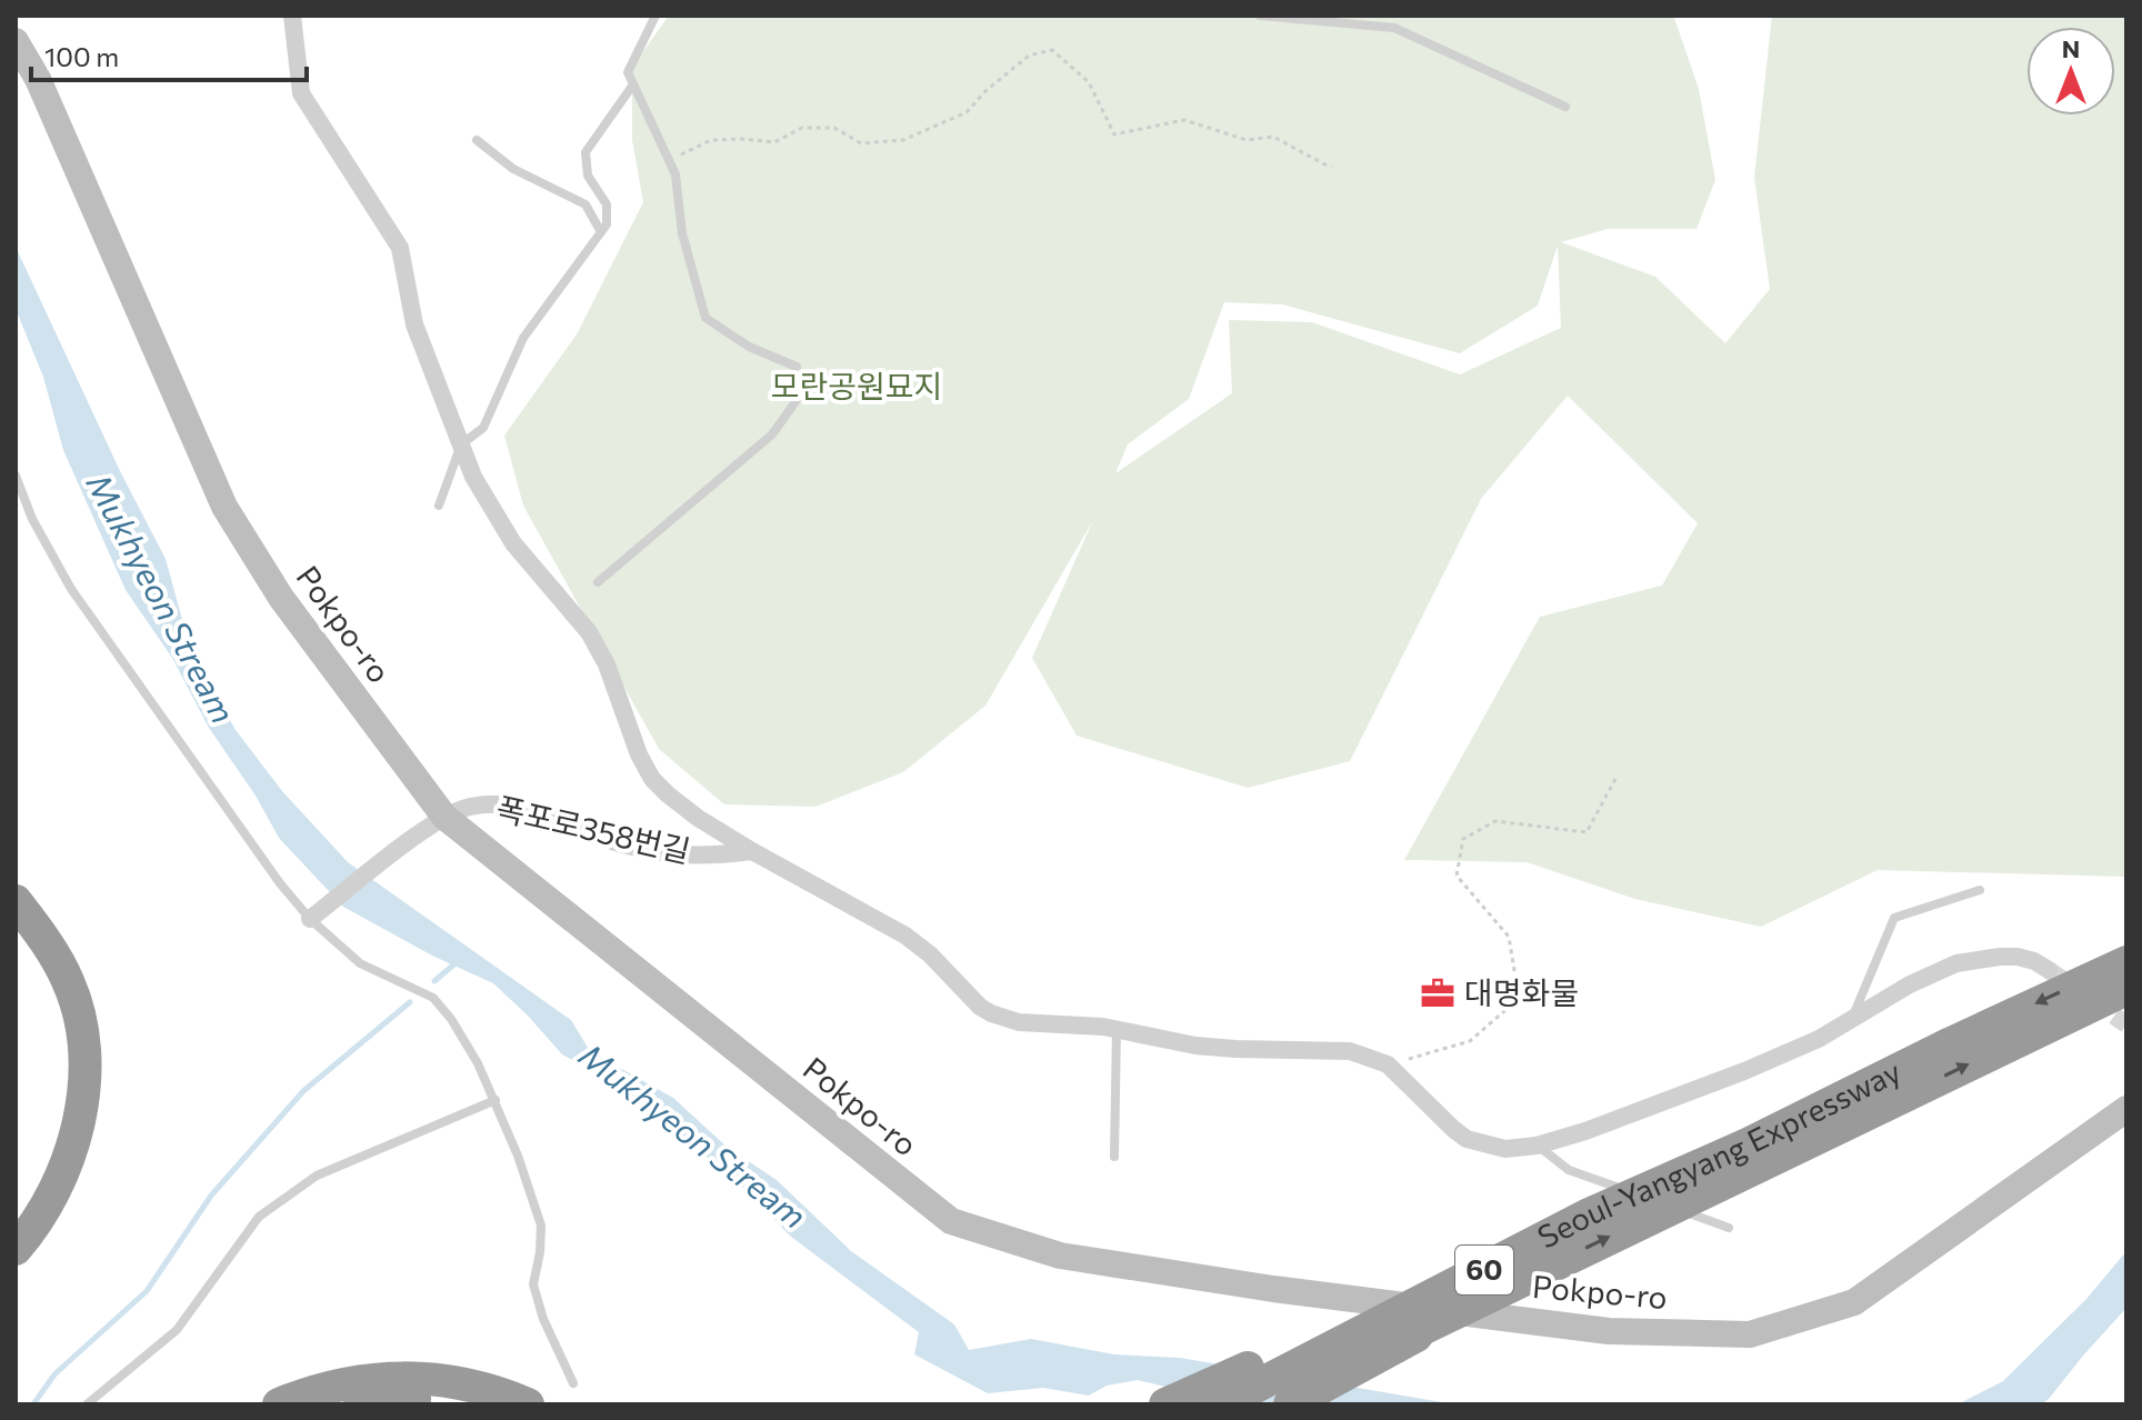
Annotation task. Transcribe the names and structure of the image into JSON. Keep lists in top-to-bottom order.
{
  "streets": {
    "highway": ["Seoul-Yangyang Expressway", "60"],
    "main road": ["Pokpo-ro"],
    "street": ["폭포로358번길"]
  },
  "crossings": [
    ["Pokpo-ro", "폭포로358번길"]
  ],
  "water": ["Mukhyeon Stream"],
  "parks": ["모란공원묘지"],
  "places": {
    "office": ["대명화물"]
  },
  "scale_bar": "100 m",
  "north": "top"
}
